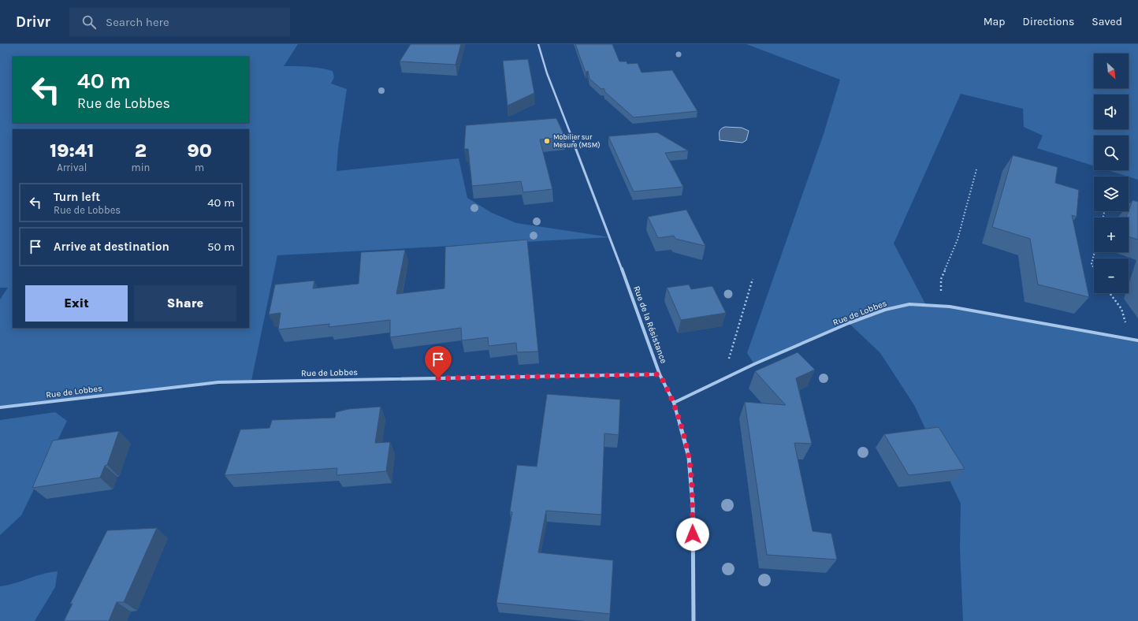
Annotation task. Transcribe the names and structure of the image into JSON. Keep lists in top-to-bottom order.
{
  "streets": {
    "street": ["Rue de Lobbes", "Rue de la Résistance"]
  },
  "crossings": [
    ["Rue de Lobbes", "Rue de la Résistance"]
  ],
  "places": ["Mobilier sur Mesure (MSM)"],
  "north": "bottom right",
  "page": {
    "header": "Drivr",
    "search": "Search here",
    "nav": ["Map", "Directions", "Saved"],
    "map_buttons": ["+", "−"],
    "turn": ["40 m", "Rue de Lobbes"],
    "eta": [
      "19:41",
      "Arrival",
      "2",
      "min",
      "90",
      "m"
    ],
    "list": [
      {
        "name": "Turn left",
        "note": "Rue de Lobbes",
        "value": "40 m"
      },
      {
        "name": "Arrive at destination",
        "value": "50 m"
      }
    ],
    "buttons": ["Exit", "Share"]
  }
}
